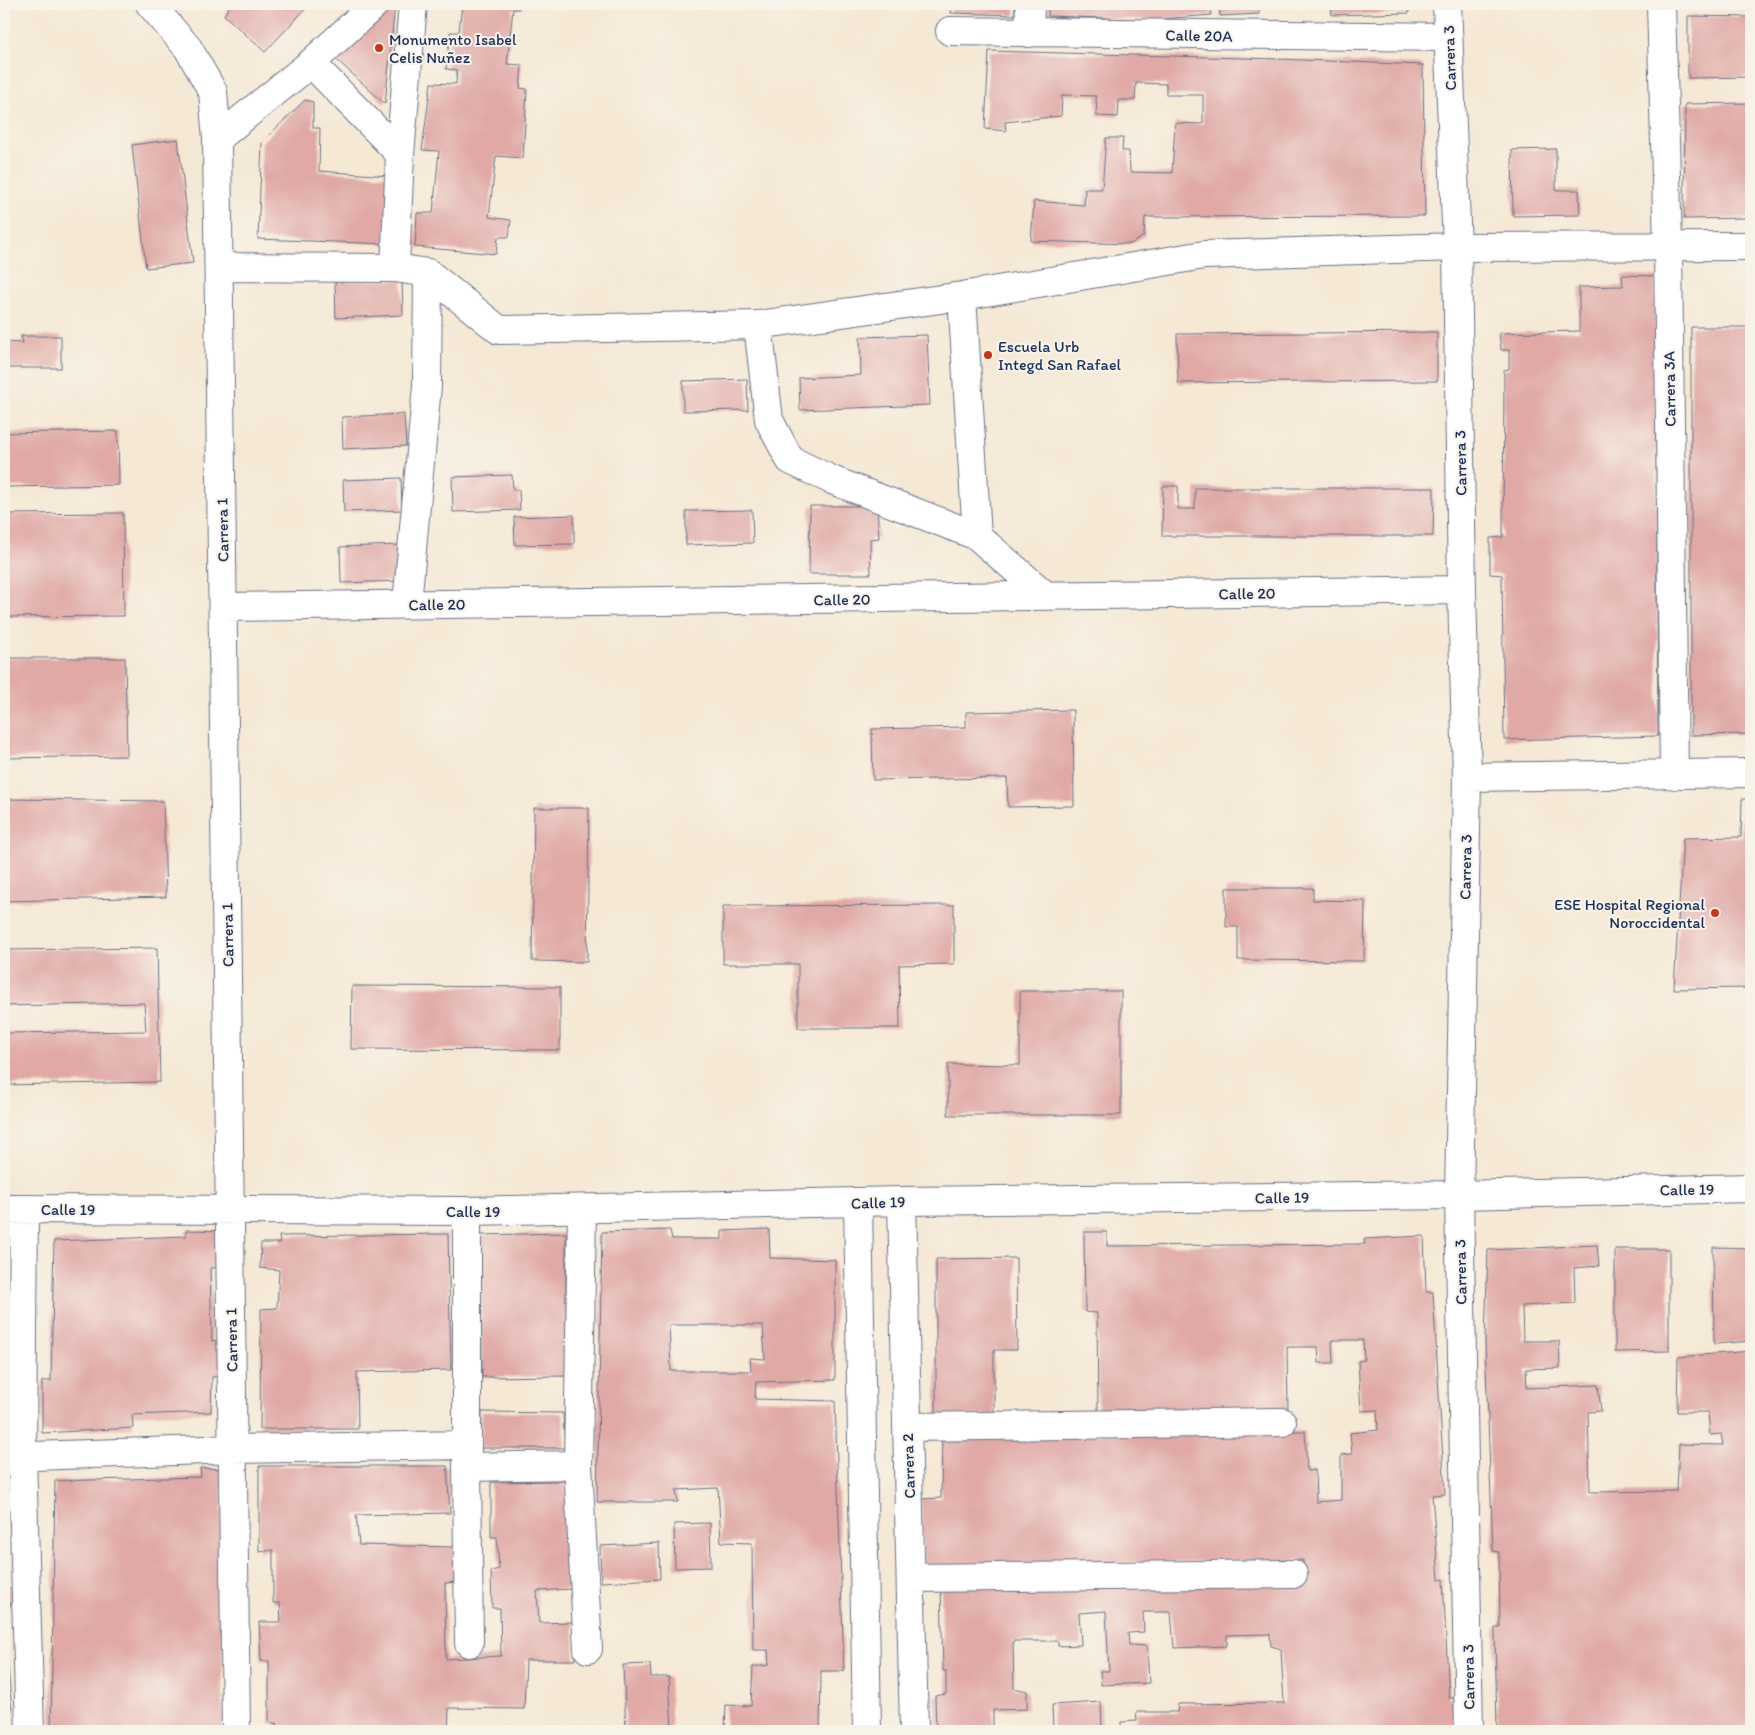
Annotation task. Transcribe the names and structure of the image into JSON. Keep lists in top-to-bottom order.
{
  "streets": {
    "street": [
      "Calle 20A",
      "Carrera 3",
      "Carrera 3A",
      "Carrera 1",
      "Calle 20",
      "Calle 19",
      "Carrera 2"
    ]
  },
  "crossings": [
    ["Calle 20A", "Carrera 3"],
    ["Carrera 3", "Calle 20"],
    ["Carrera 3", "Calle 19"],
    ["Carrera 1", "Calle 20"],
    ["Carrera 1", "Calle 19"],
    ["Calle 19", "Carrera 2"]
  ],
  "places": ["Monumento Isabel Celis Nuñez", "Escuela Urb Integd San Rafael", "ESE Hospital Regional Noroccidental"]
}
